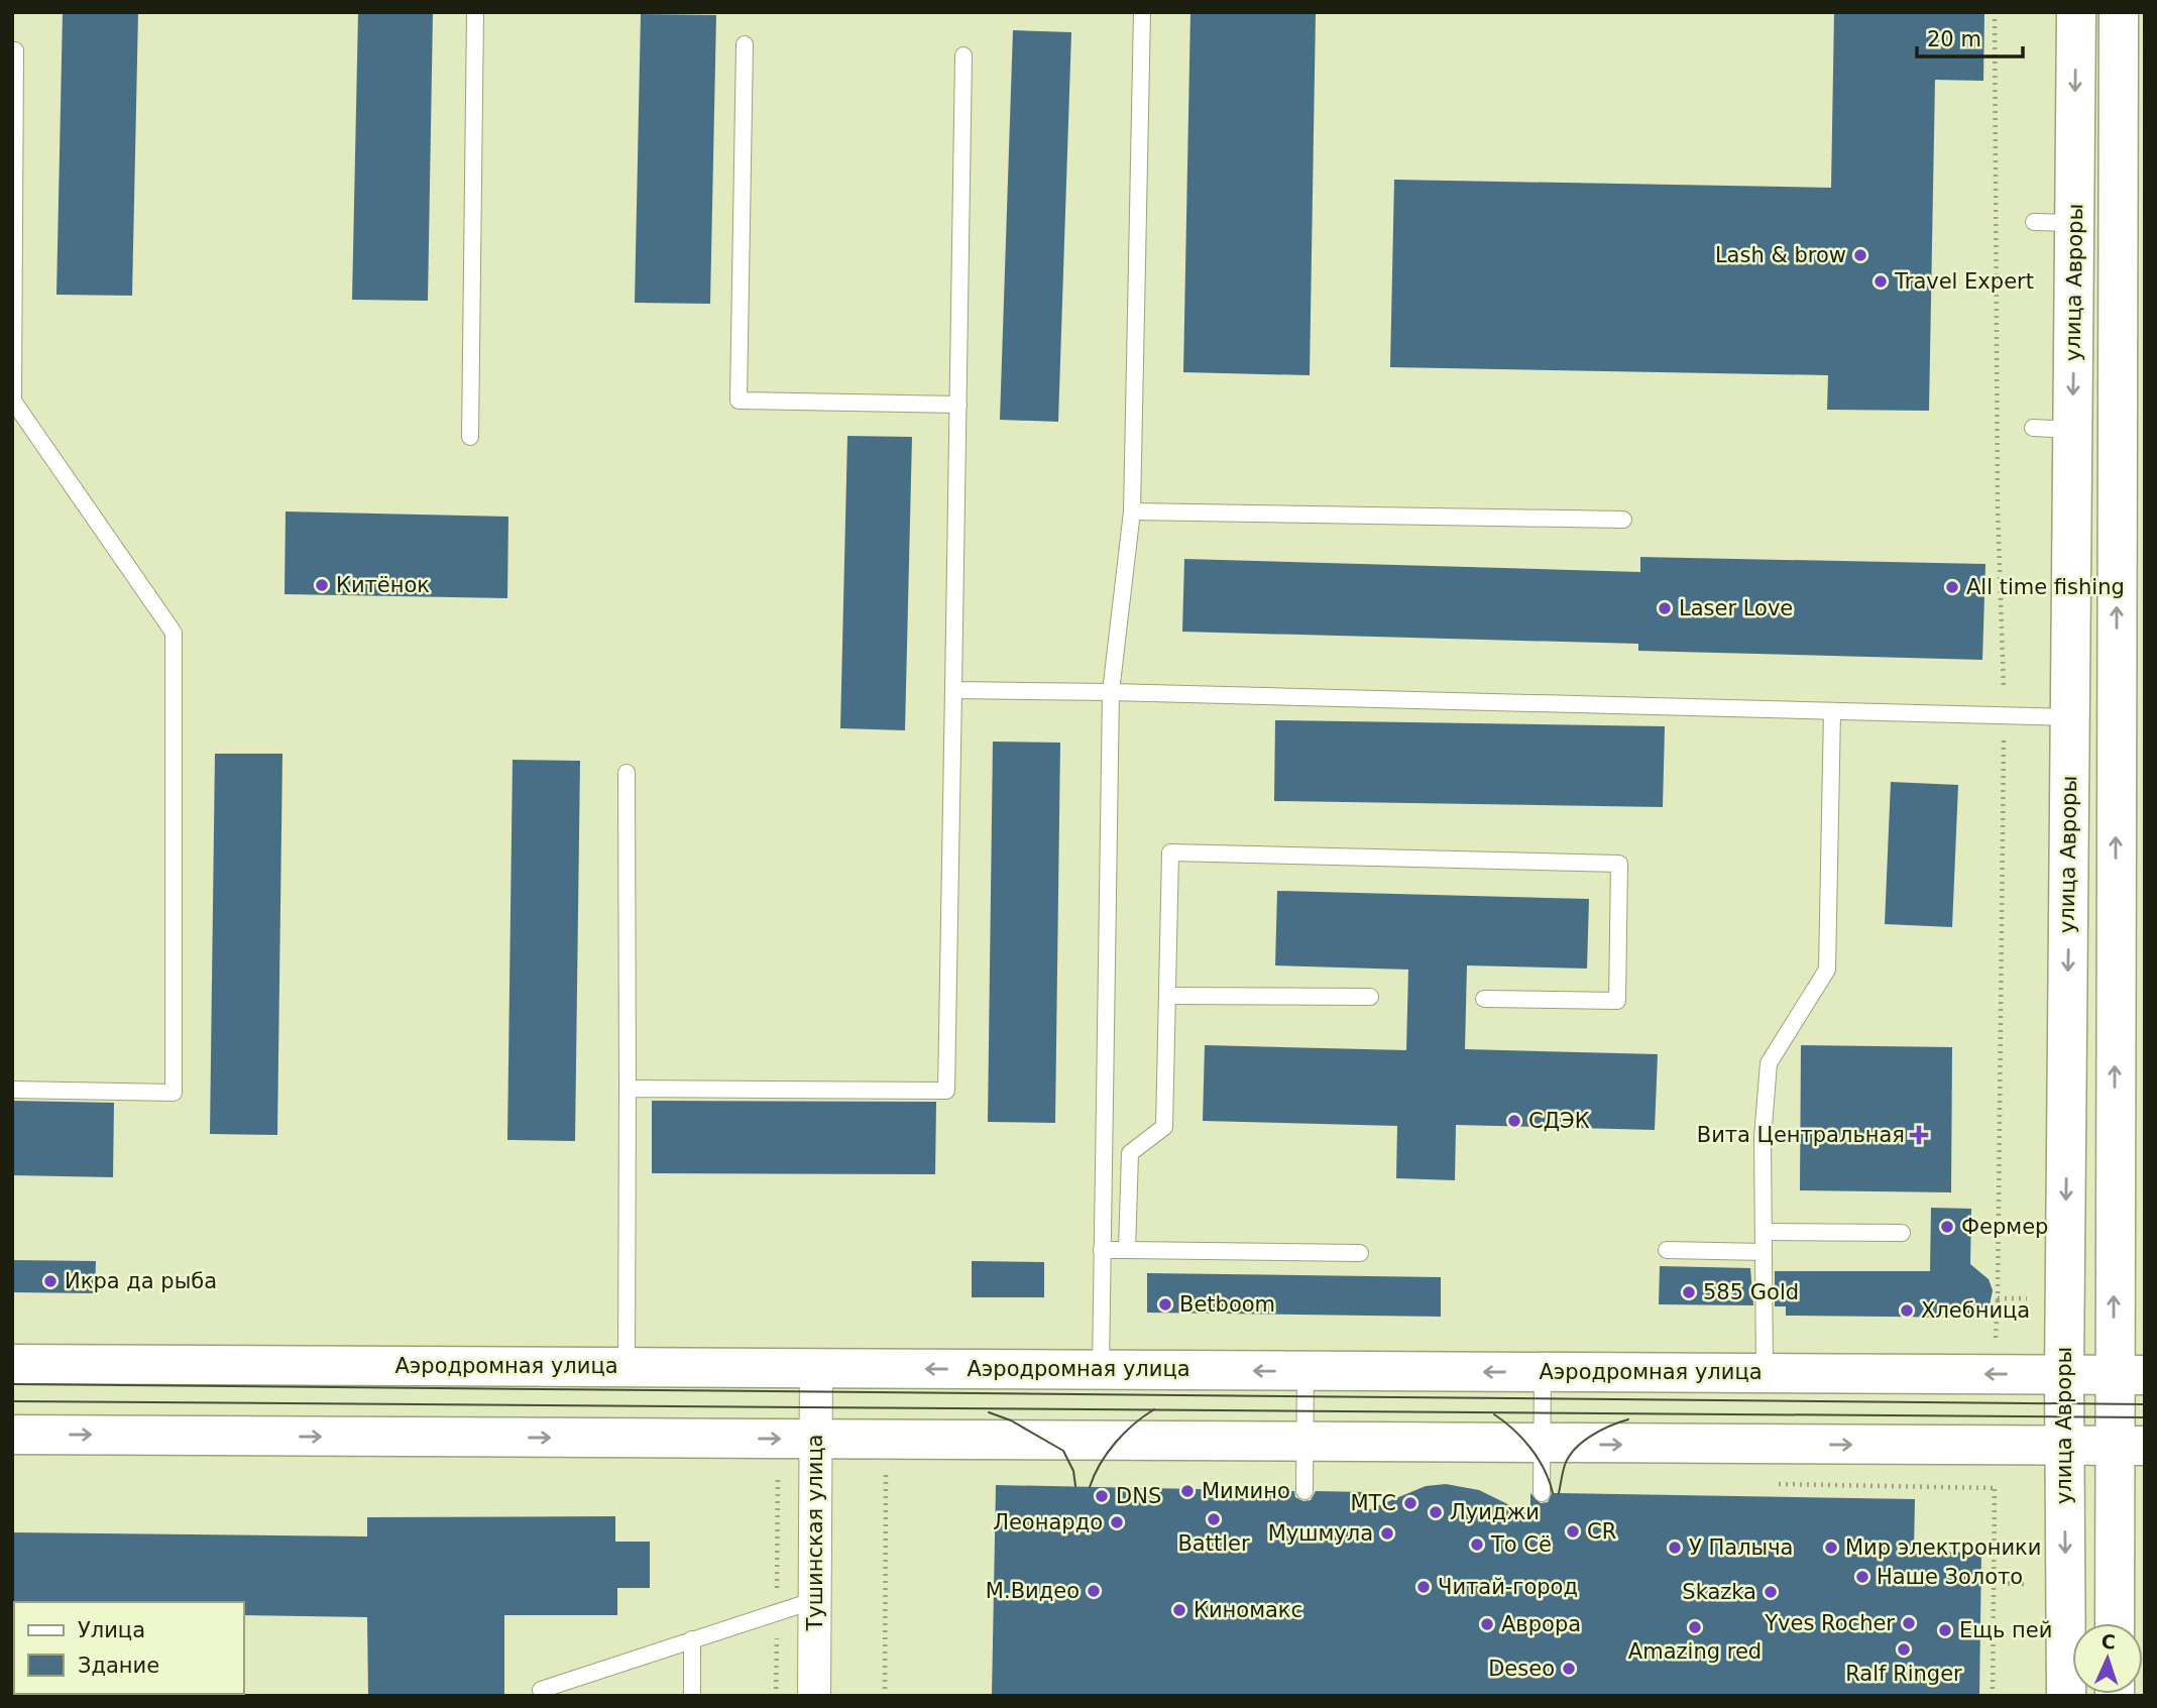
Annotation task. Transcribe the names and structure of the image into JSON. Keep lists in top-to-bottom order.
{
  "streets": {
    "main road": ["улица Авроры", "Аэродромная улица"],
    "street": ["Тушинская улица"]
  },
  "crossings": [
    ["улица Авроры", "Аэродромная улица"],
    ["Аэродромная улица", "Тушинская улица"]
  ],
  "places": {
    "other": [
      "Lash & brow",
      "Travel Expert",
      "Китёнок",
      "All time fishing",
      "Laser Love",
      "СДЭК",
      "Фермер",
      "Икра да рыба",
      "585 Gold",
      "Betboom",
      "Хлебница",
      "Мимино",
      "DNS",
      "МТС",
      "Луиджи",
      "Battler",
      "Леонардо",
      "CR",
      "Мушмула",
      "То Сё",
      "У Палыча",
      "Мир электроники",
      "Наше Золото",
      "Читай-город",
      "М.Видео",
      "Skazka",
      "Киномакс",
      "Yves Rocher",
      "Аврора",
      "Amazing red",
      "Ещь пей",
      "Ralf Ringer",
      "Deseo"
    ],
    "health": ["Вита Центральная"]
  },
  "legend": ["Улица", "Здание"],
  "scale_bar": "20 m",
  "north": "top"
}
